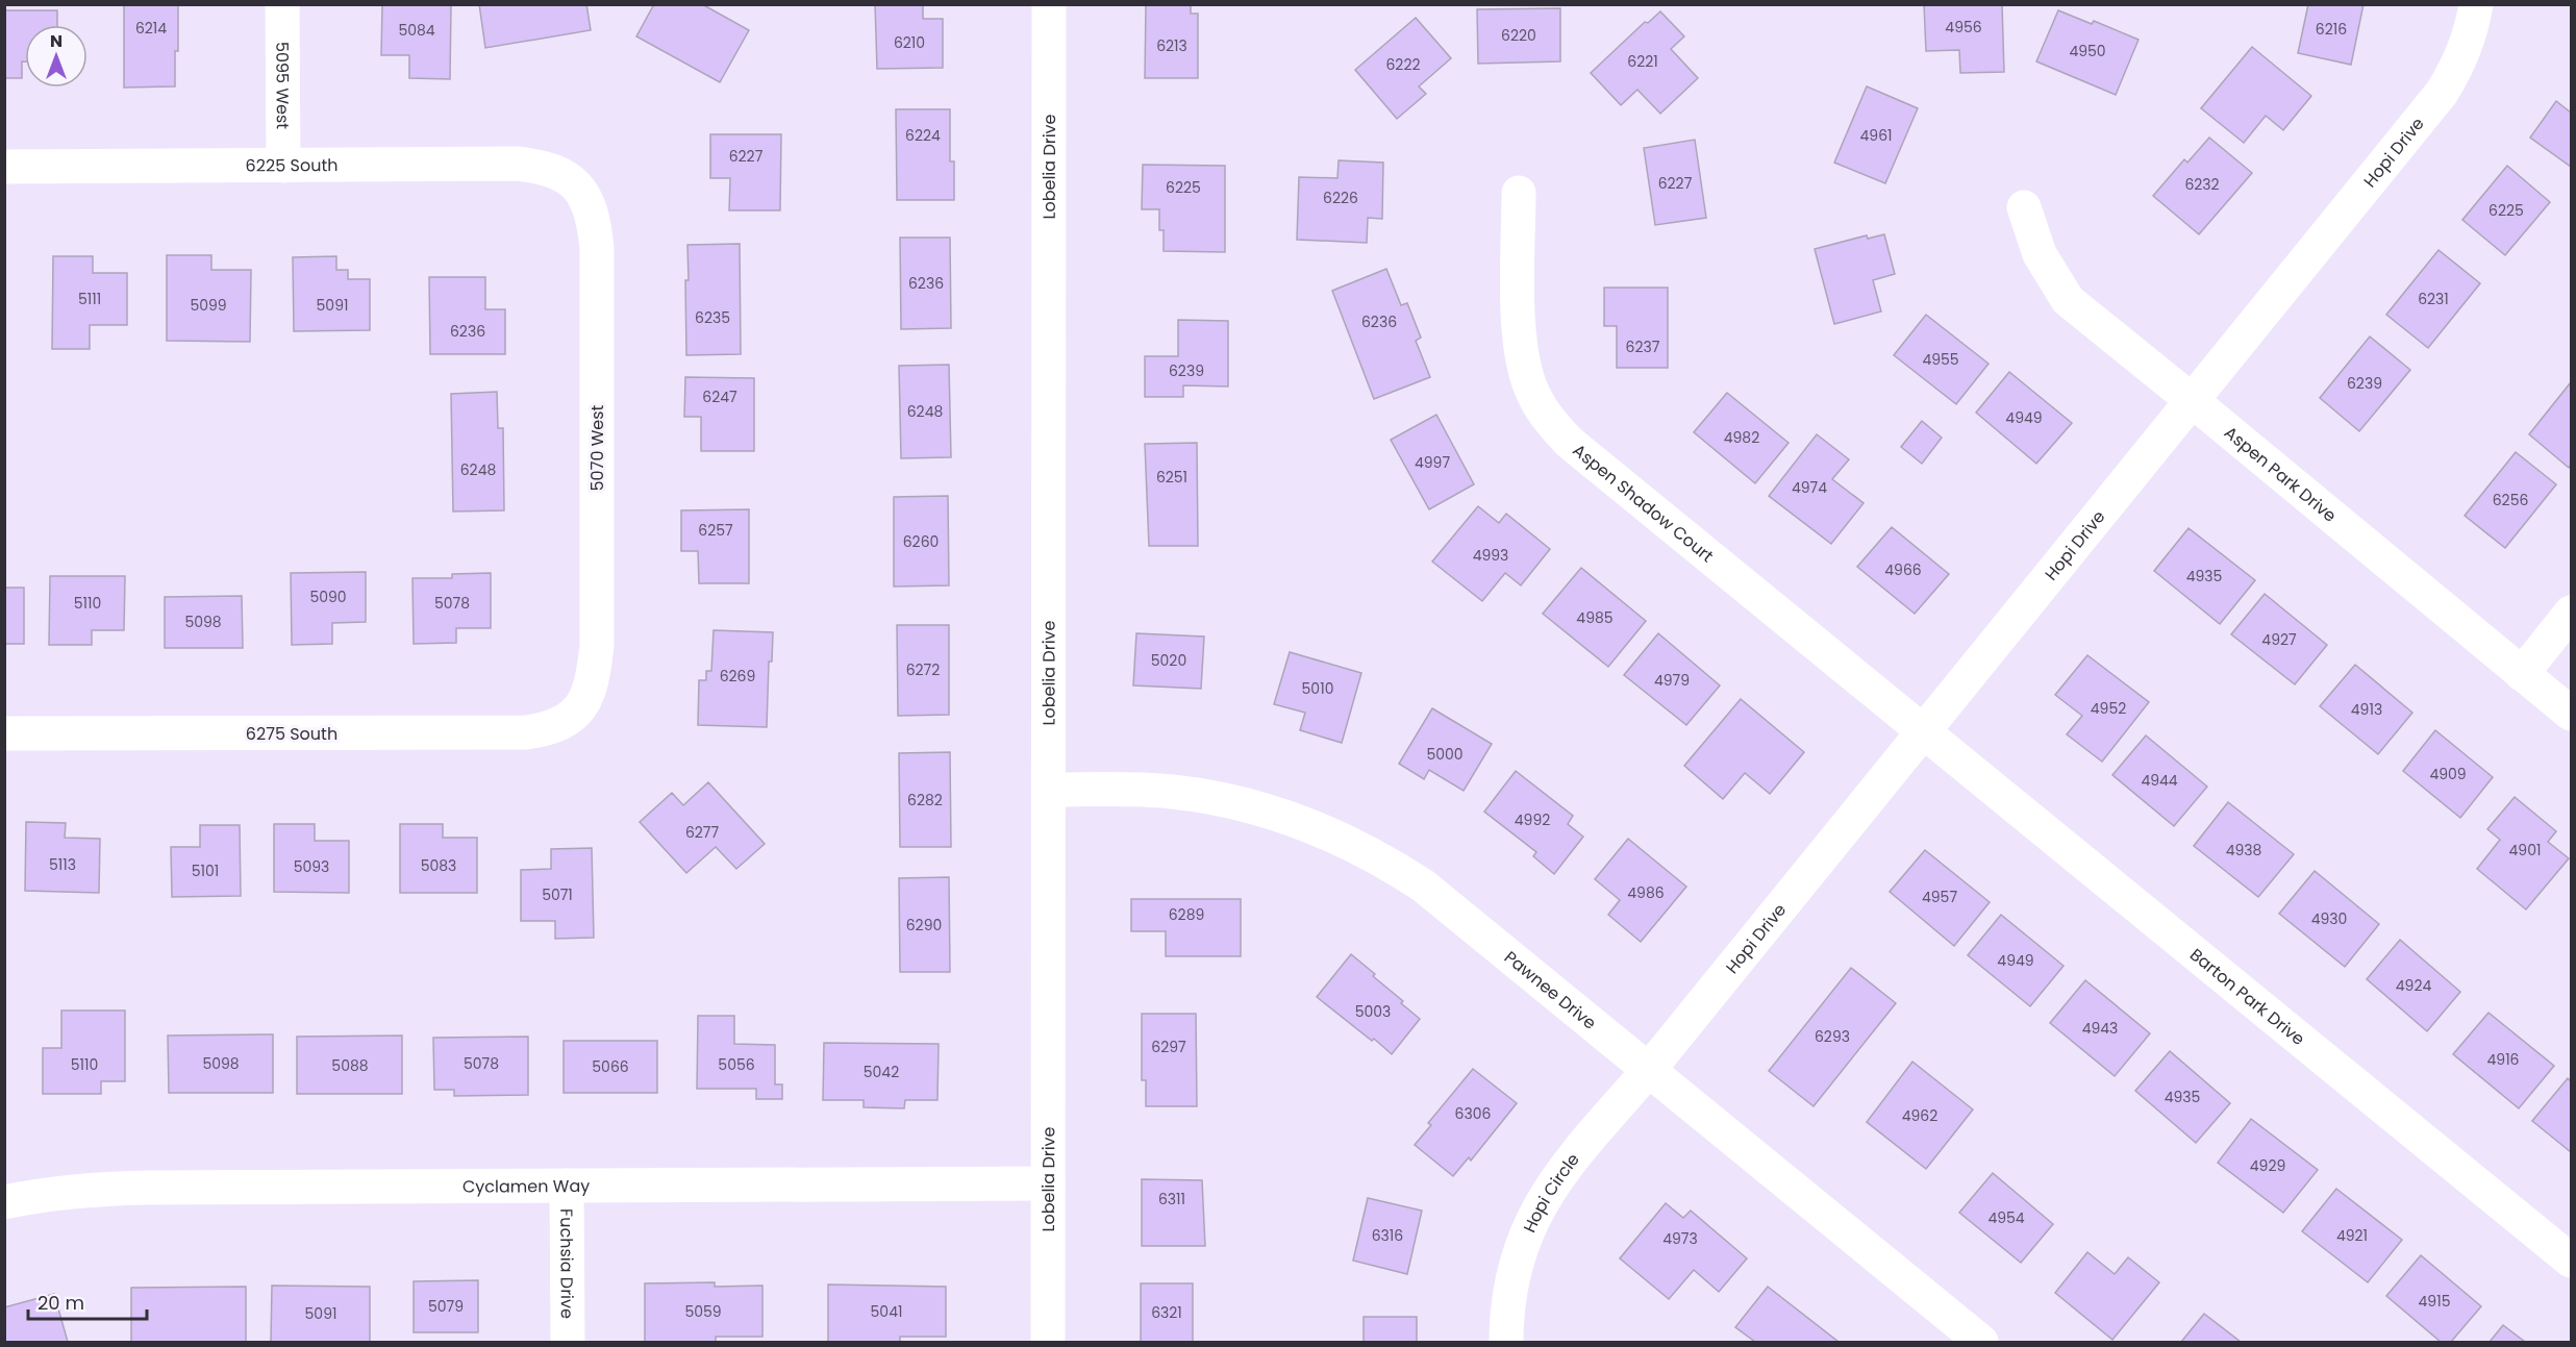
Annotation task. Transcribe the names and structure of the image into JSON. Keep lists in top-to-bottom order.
{
  "streets": {
    "street": [
      "5095 West",
      "Hopi Drive",
      "6225 South",
      "Lobelia Drive",
      "5070 West",
      "Aspen Park Drive",
      "Aspen Shadow Court",
      "6275 South",
      "Pawnee Drive",
      "Barton Park Drive",
      "Cyclamen Way",
      "Hopi Circle",
      "Fuchsia Drive"
    ]
  },
  "crossings": [
    ["5095 West", "6225 South"],
    ["Hopi Drive", "Aspen Park Drive"],
    ["Hopi Drive", "Aspen Shadow Court"],
    ["Hopi Drive", "Pawnee Drive"],
    ["Hopi Drive", "Barton Park Drive"],
    ["Hopi Drive", "Hopi Circle"],
    ["6225 South", "5070 West"],
    ["Lobelia Drive", "Pawnee Drive"],
    ["Lobelia Drive", "Cyclamen Way"],
    ["5070 West", "6275 South"],
    ["Aspen Shadow Court", "Barton Park Drive"],
    ["Pawnee Drive", "Hopi Circle"],
    ["Cyclamen Way", "Fuchsia Drive"]
  ],
  "house_numbers": [
    "4956",
    "6214",
    "6216",
    "5084",
    "6220",
    "6210",
    "6213",
    "4950",
    "6221",
    "6222",
    "6224",
    "4961",
    "6227",
    "6227",
    "6232",
    "6225",
    "6226",
    "6225",
    "6236",
    "5111",
    "6231",
    "5099",
    "5091",
    "6235",
    "6236",
    "6236",
    "6237",
    "4955",
    "6239",
    "6239",
    "6247",
    "6248",
    "4949",
    "4982",
    "4997",
    "6248",
    "6251",
    "4974",
    "6256",
    "6257",
    "6260",
    "4993",
    "4966",
    "4935",
    "5090",
    "5110",
    "5078",
    "4985",
    "5098",
    "4927",
    "5020",
    "6272",
    "6269",
    "4979",
    "5010",
    "4952",
    "4913",
    "5000",
    "4909",
    "4944",
    "6282",
    "4992",
    "6277",
    "4938",
    "4901",
    "5113",
    "5083",
    "5093",
    "5101",
    "4986",
    "5071",
    "4957",
    "6289",
    "4930",
    "6290",
    "4949",
    "4924",
    "5003",
    "4943",
    "6293",
    "6297",
    "4916",
    "5098",
    "5078",
    "5110",
    "5056",
    "5088",
    "5066",
    "5042",
    "4935",
    "6306",
    "4962",
    "4929",
    "6311",
    "4954",
    "6316",
    "4921",
    "4973",
    "4915",
    "5079",
    "5059",
    "5041",
    "6321",
    "5091"
  ],
  "scale_bar": "20 m",
  "north": "top"
}
